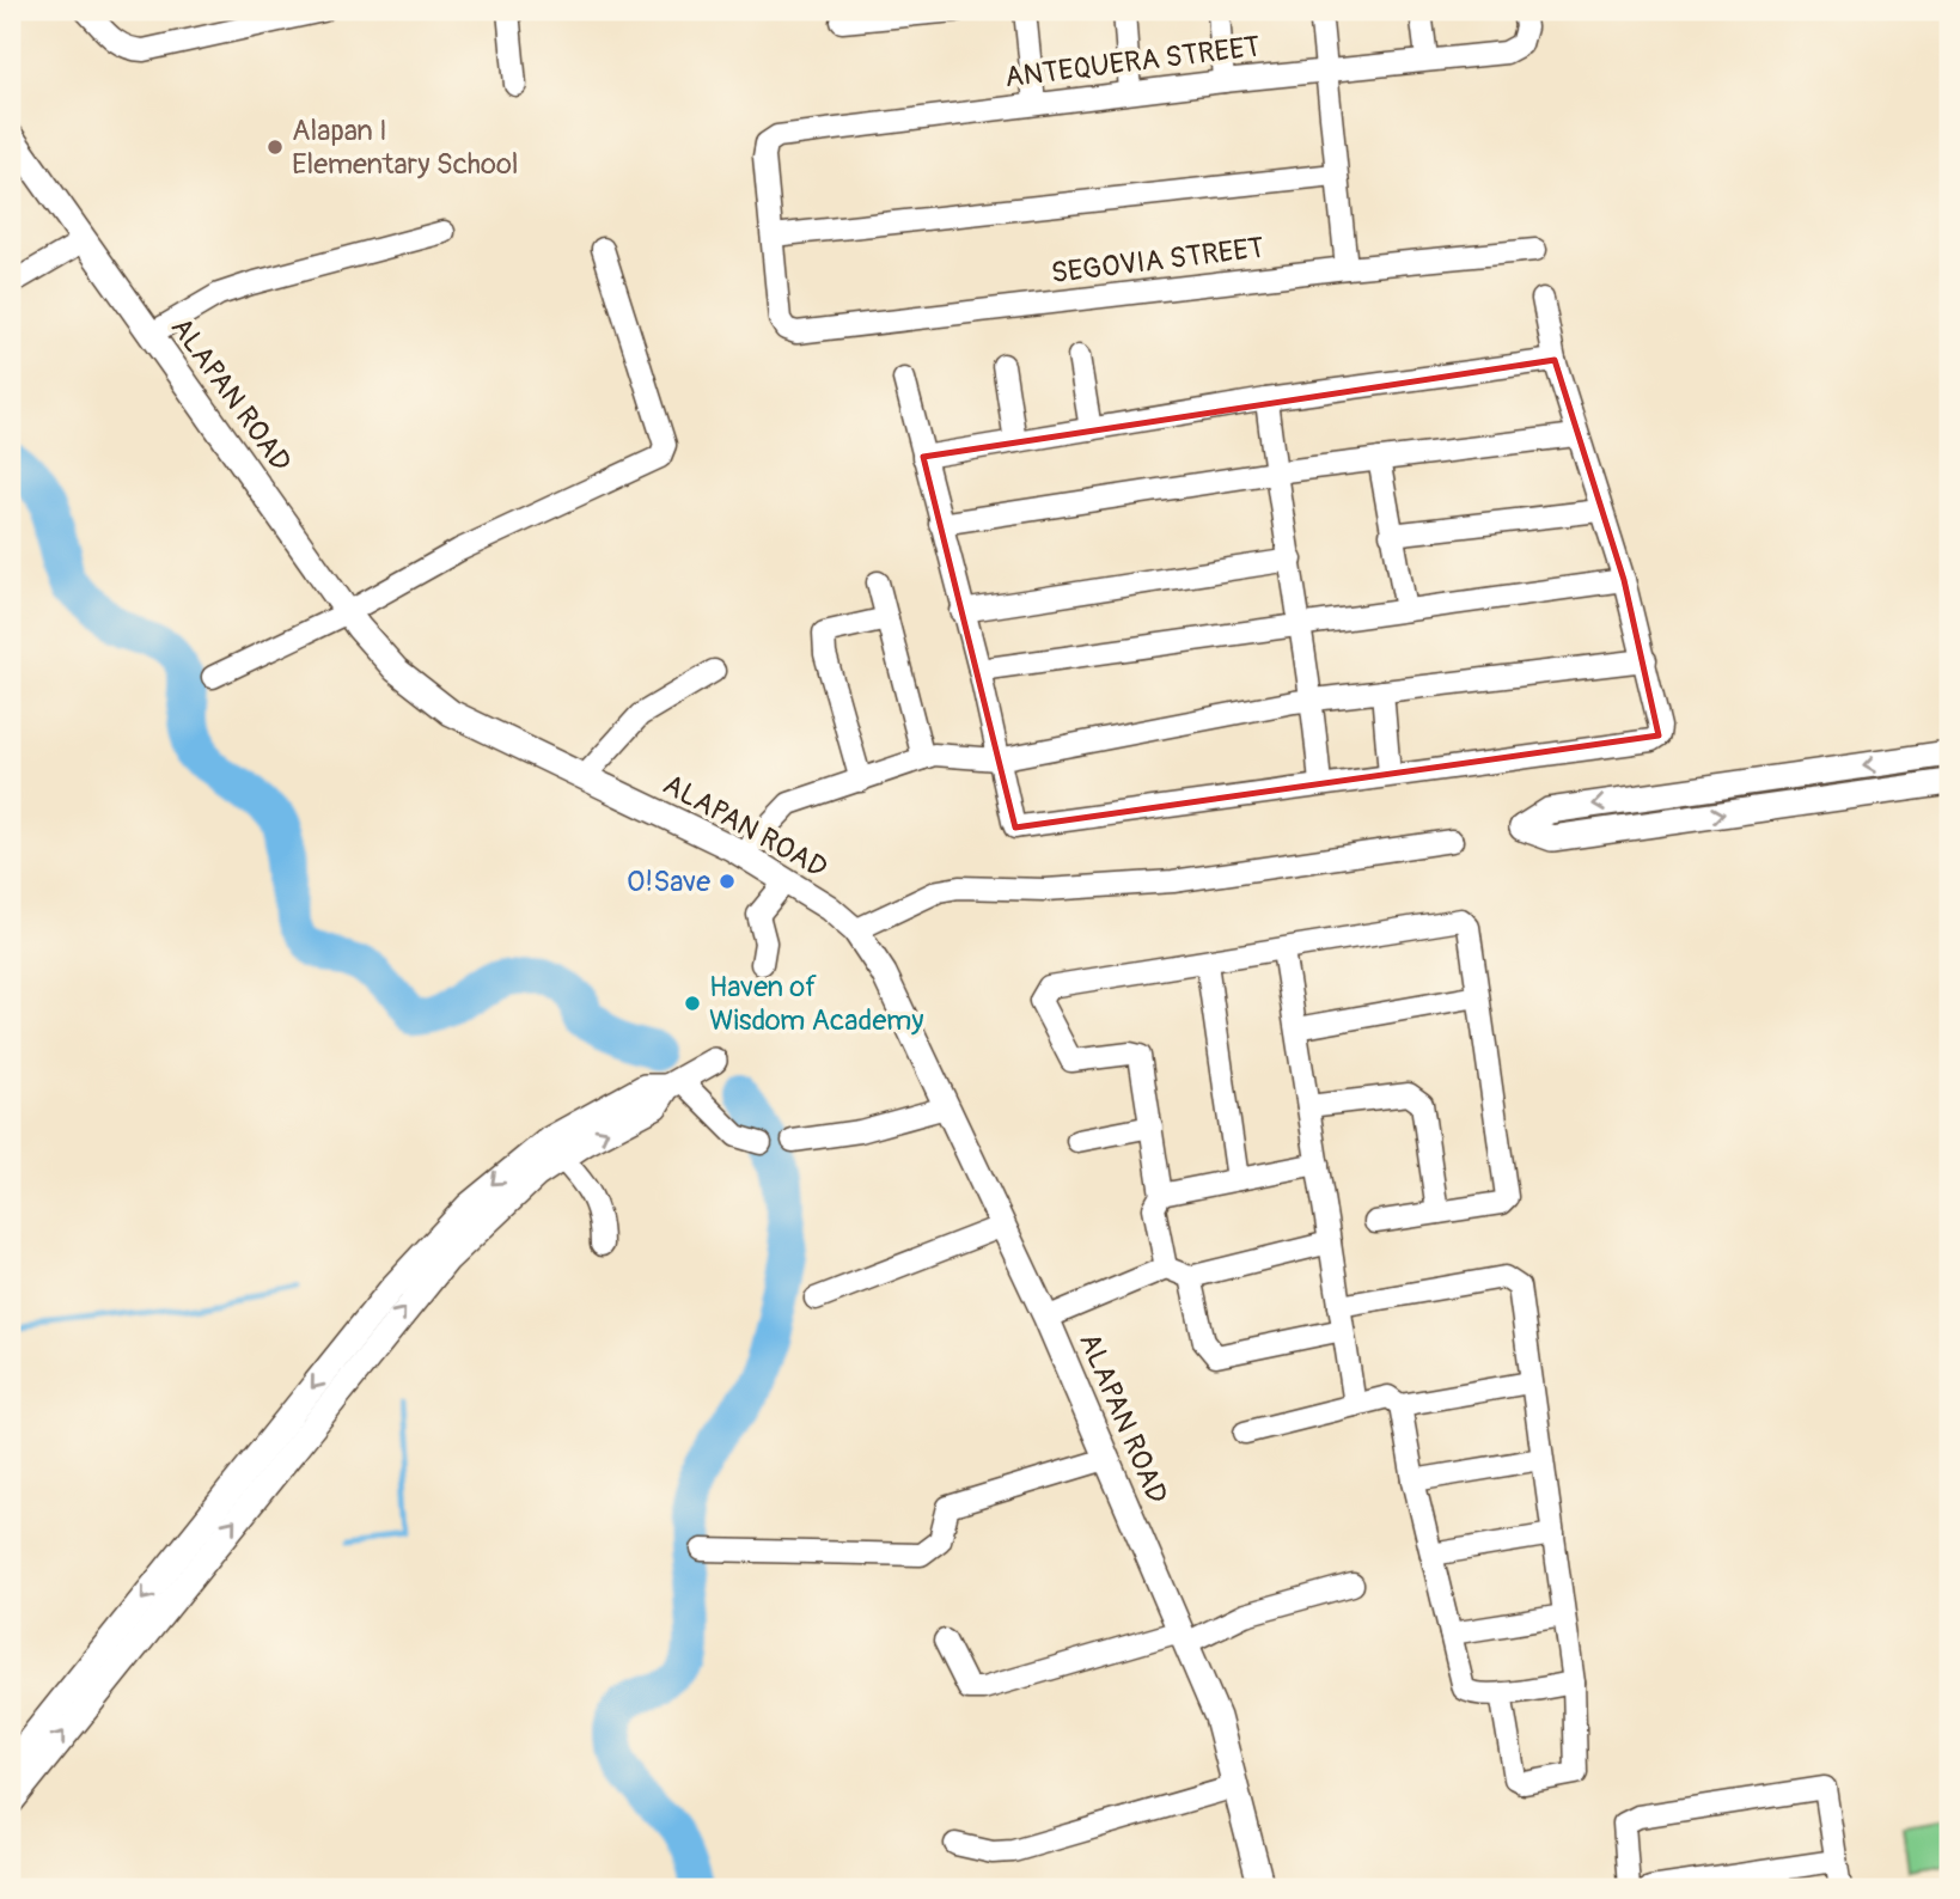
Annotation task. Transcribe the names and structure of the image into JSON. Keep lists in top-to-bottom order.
{
  "streets": {
    "street": ["ANTEQUERA STREET", "SEGOVIA STREET", "ALAPAN ROAD"]
  },
  "crossings": [
    ["ANTEQUERA STREET", "SEGOVIA STREET"]
  ],
  "places": ["Alapan I Elementary School", "O!Save", "Haven of Wisdom Academy"]
}
